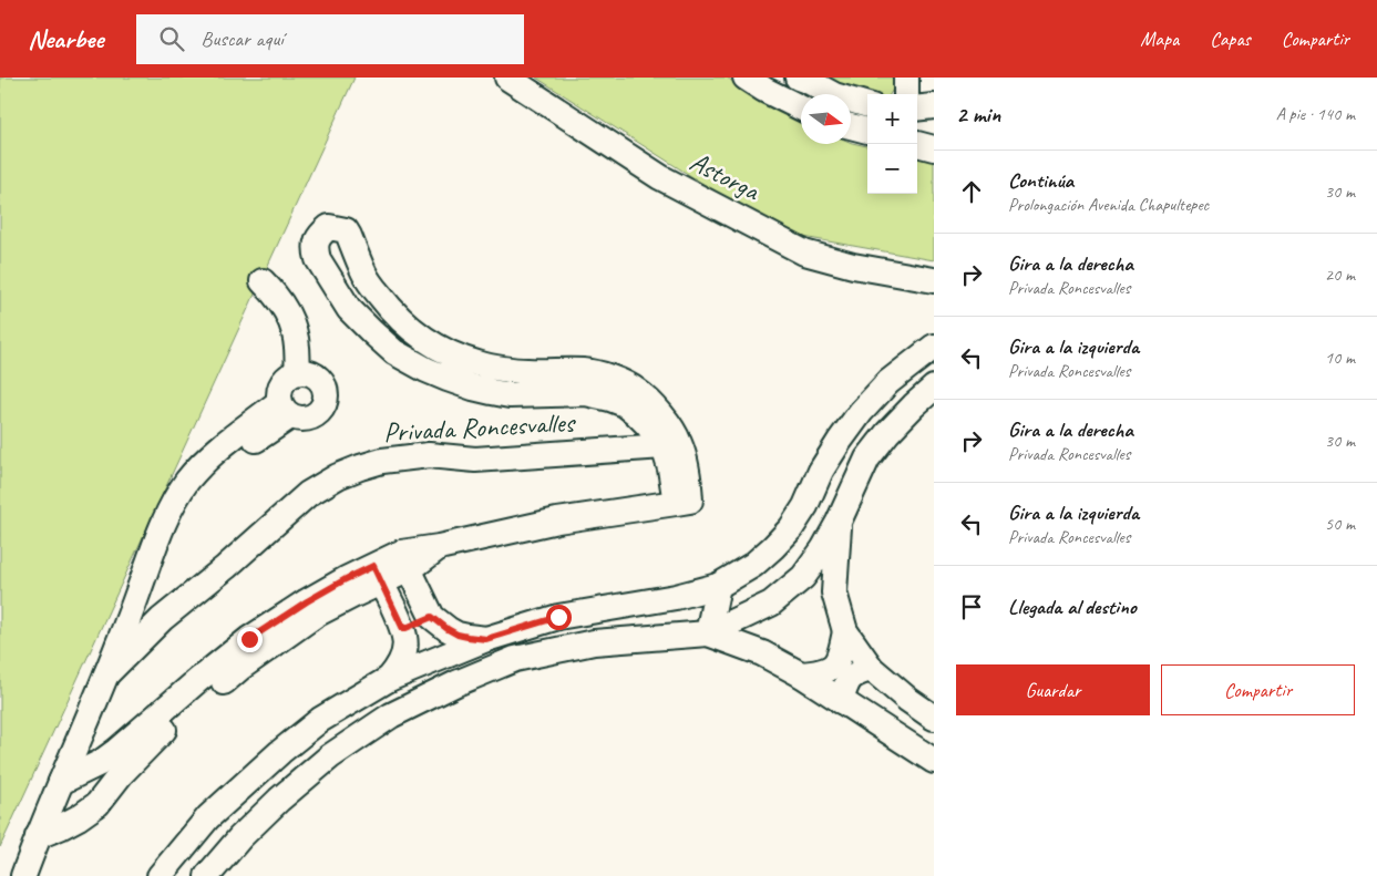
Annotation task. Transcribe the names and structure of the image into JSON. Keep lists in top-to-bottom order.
{
  "streets": {
    "street": ["Astorga", "Privada Roncesvalles"]
  },
  "north": "right",
  "page": {
    "header": "Nearbee",
    "search": "Buscar aquí",
    "nav": ["Mapa", "Capas", "Compartir"],
    "heading": ["2 min", "A pie · 140 m"],
    "map_buttons": ["+", "−"],
    "list": [
      ["Continúa", "Prolongación Avenida Chapultepec", "30 m"],
      ["Gira a la derecha", "Privada Roncesvalles", "20 m"],
      ["Gira a la izquierda", "Privada Roncesvalles", "10 m"],
      ["Gira a la derecha", "Privada Roncesvalles", "30 m"],
      ["Gira a la izquierda", "Privada Roncesvalles", "50 m"],
      "Llegada al destino"
    ],
    "buttons": ["Guardar", "Compartir"]
  }
}
